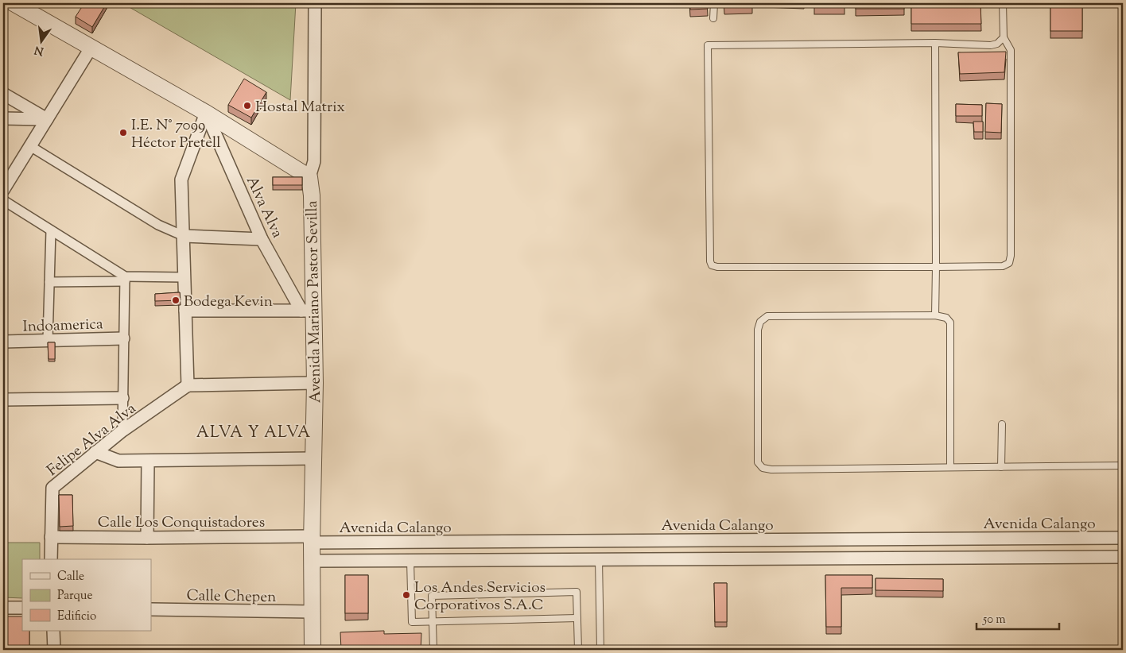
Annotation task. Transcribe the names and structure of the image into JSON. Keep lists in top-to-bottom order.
{
  "streets": {
    "street": [
      "Alva Alva",
      "Avenida Mariano Pastor Sevilla",
      "Indoamerica",
      "Felipe Alva Alva",
      "Calle Los Conquistadores",
      "Avenida Calango",
      "Calle Chepen"
    ]
  },
  "crossings": [
    ["Alva Alva", "Avenida Mariano Pastor Sevilla"],
    ["Avenida Mariano Pastor Sevilla", "Calle Los Conquistadores"],
    ["Avenida Mariano Pastor Sevilla", "Avenida Calango"],
    ["Avenida Mariano Pastor Sevilla", "Calle Chepen"],
    ["Felipe Alva Alva", "Calle Los Conquistadores"],
    ["Calle Los Conquistadores", "Avenida Calango"]
  ],
  "districts": ["ALVA Y ALVA"],
  "places": [
    "Hostal Matrix",
    "I.E. N° 7099 Héctor Pretell",
    "Bodega Kevin",
    "Los Andes Servicios Corporativos S.A.C"
  ],
  "legend": ["Calle", "Parque", "Edificio"],
  "scale_bar": "50 m",
  "north": "bottom"
}
